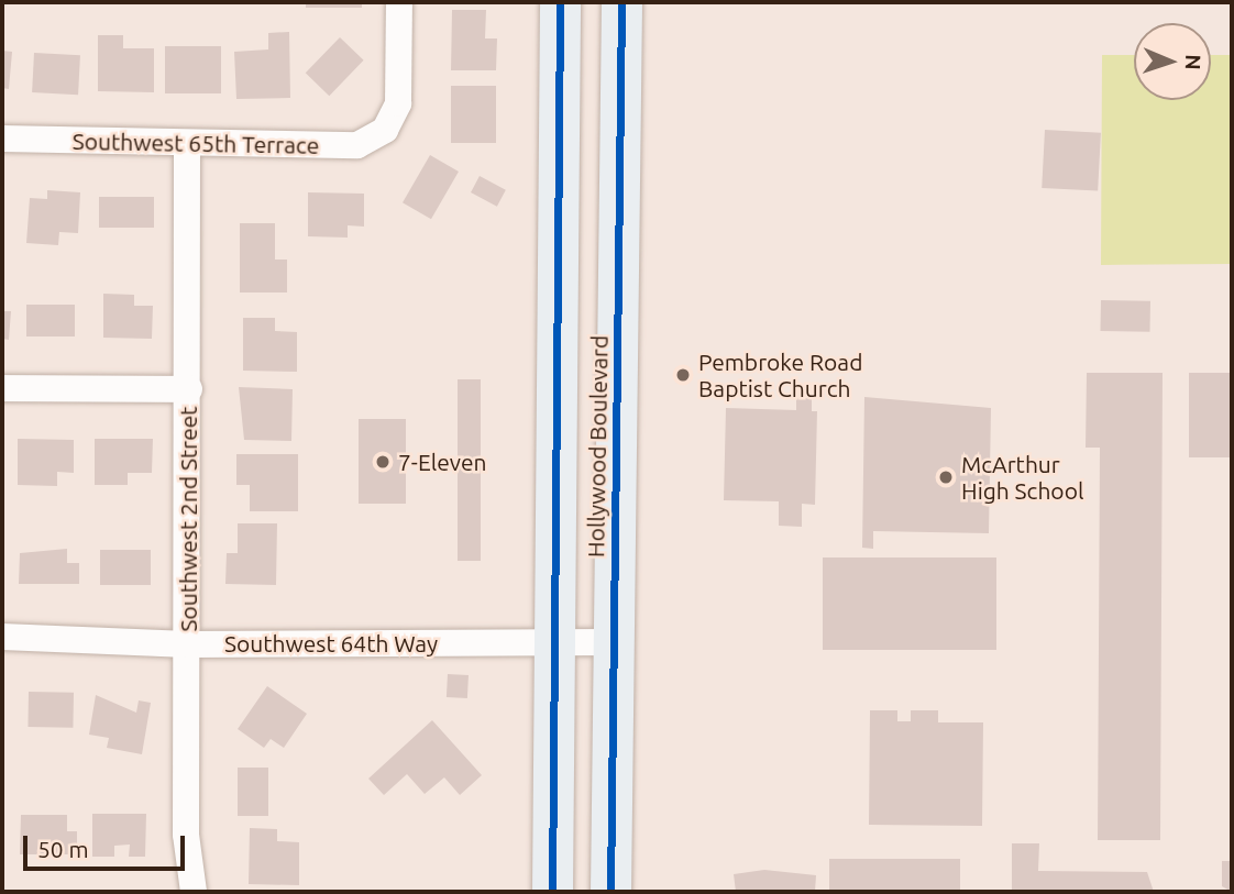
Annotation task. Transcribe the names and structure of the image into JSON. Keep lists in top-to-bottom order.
{
  "streets": {
    "highway": ["Hollywood Boulevard"],
    "street": ["Southwest 65th Terrace", "Southwest 2nd Street", "Southwest 64th Way"]
  },
  "crossings": [
    ["Southwest 65th Terrace", "Southwest 2nd Street"],
    ["Hollywood Boulevard", "Southwest 64th Way"],
    ["Southwest 2nd Street", "Southwest 64th Way"]
  ],
  "places": ["Pembroke Road Baptist Church", "7-Eleven", "McArthur High School"],
  "scale_bar": "50 m",
  "north": "right"
}
